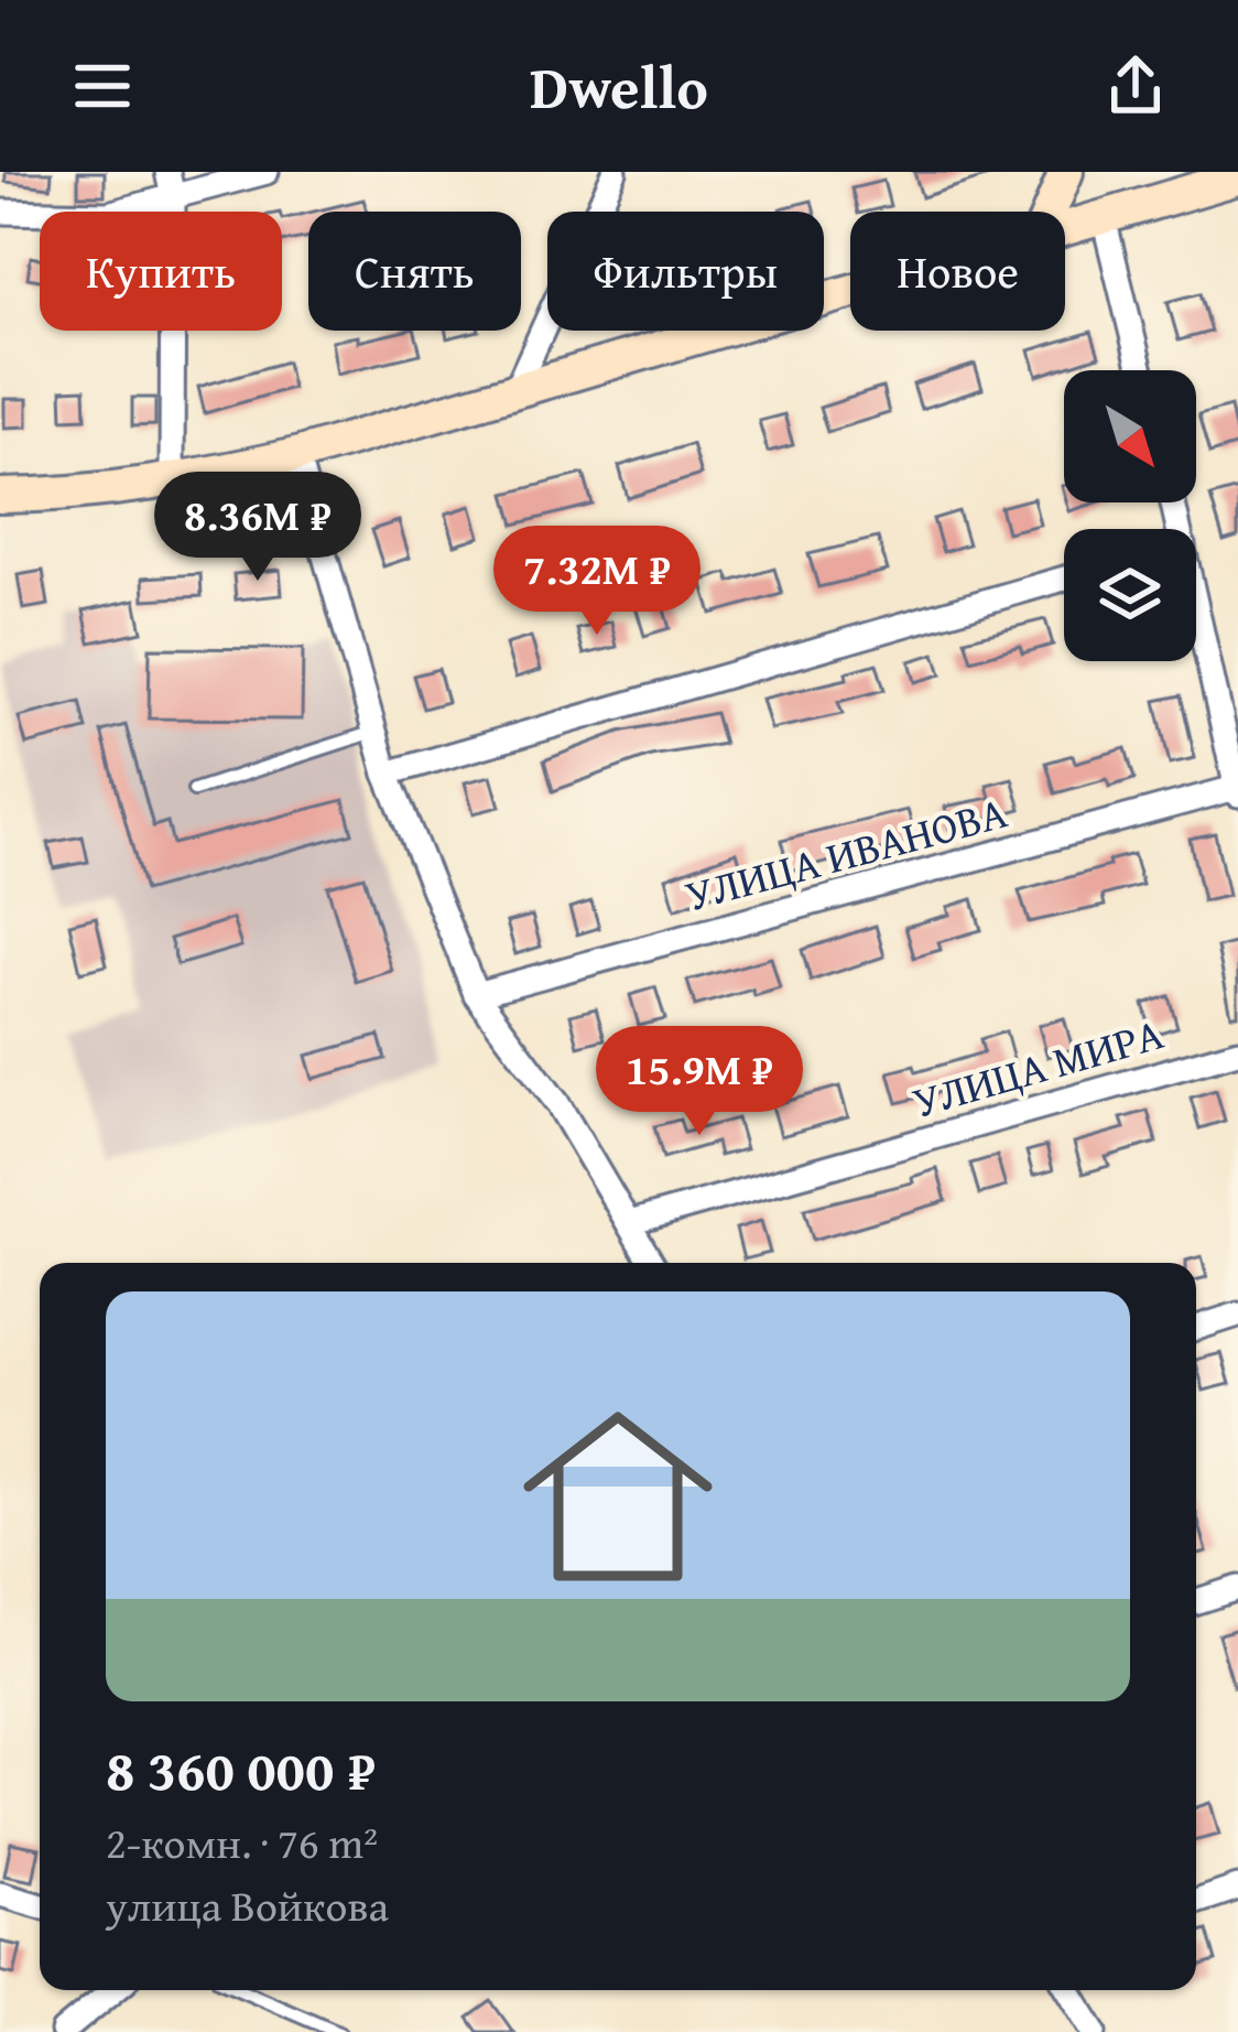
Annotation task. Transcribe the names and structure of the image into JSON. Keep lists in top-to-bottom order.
{
  "streets": {
    "street": ["УЛИЦА ИВАНОВА", "УЛИЦА МИРА"]
  },
  "north": "bottom right",
  "page": {
    "header": "Dwello",
    "chip": [
      "Купить",
      "Снять",
      "Фильтры",
      "Новое"
    ],
    "price": ["8.36M ₽", "7.32M ₽", "15.9M ₽"],
    "list": [
      {
        "name": "8 360 000 ₽",
        "note": "2-комн. · 76 m² · улица Войкова"
      }
    ]
  }
}
